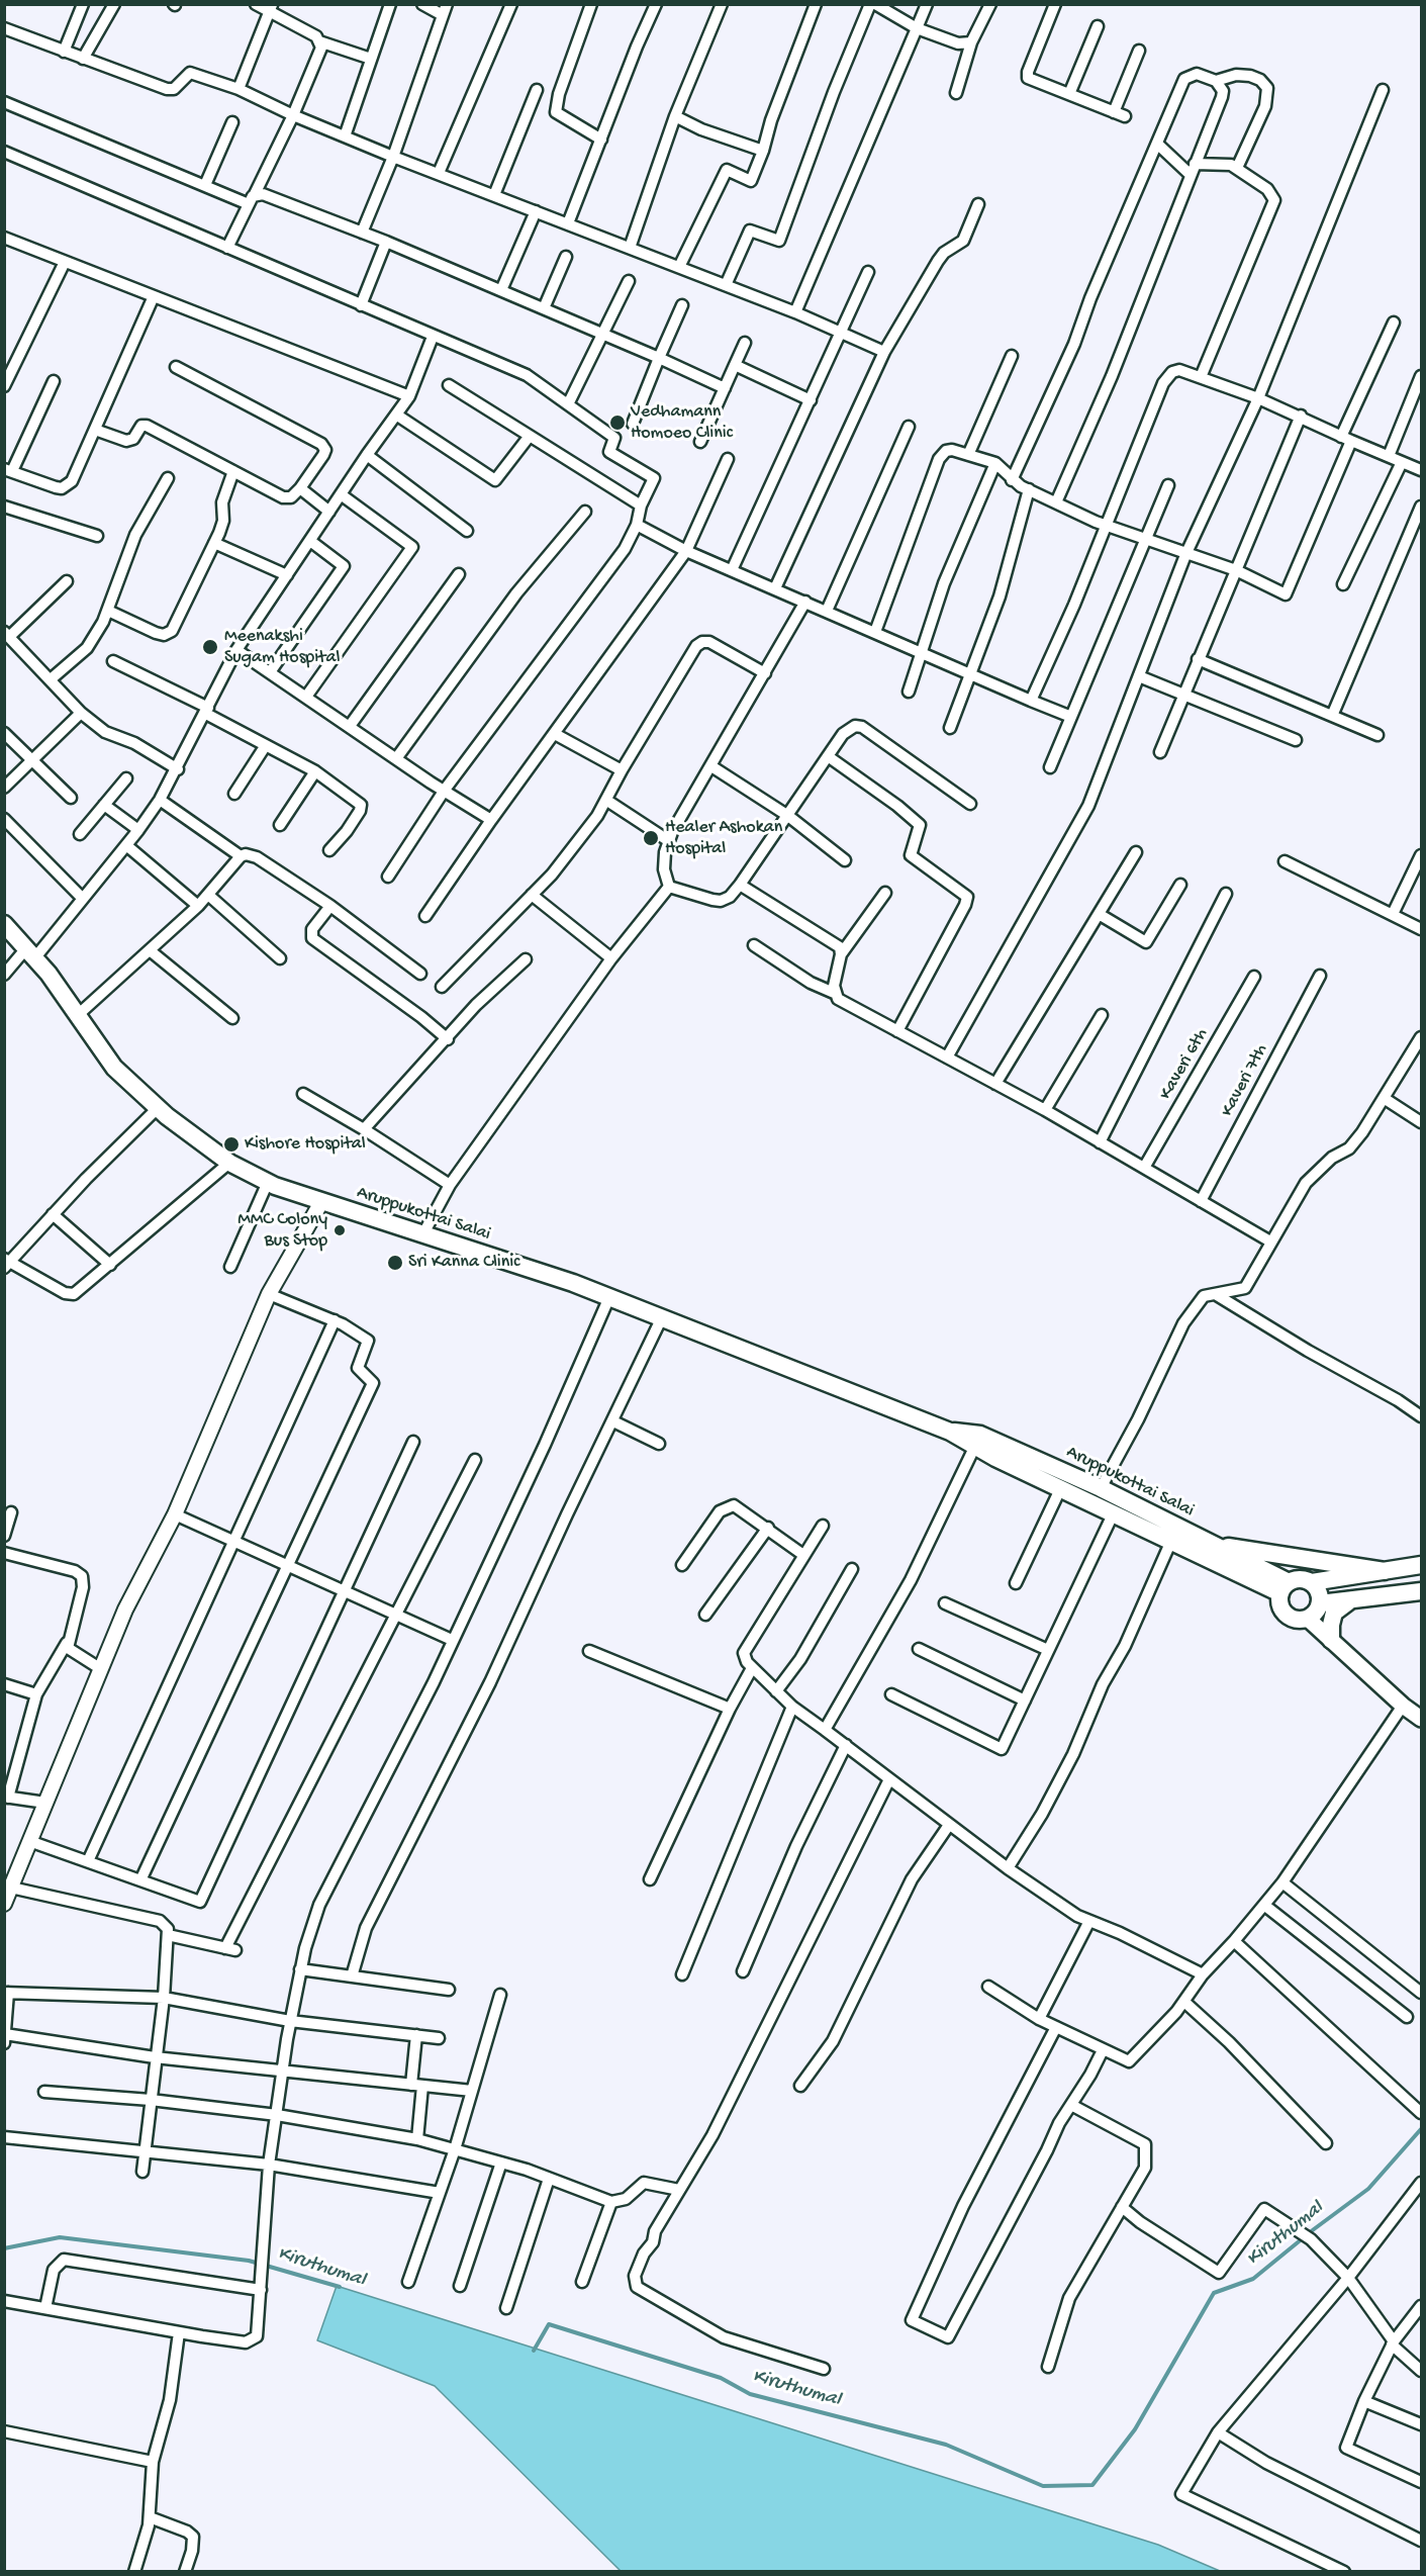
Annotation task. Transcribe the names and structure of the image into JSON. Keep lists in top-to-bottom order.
{
  "streets": {
    "main road": ["Aruppukottai Salai"],
    "street": ["Kaveri 6th", "Kaveri 7th"]
  },
  "water": ["Kiruthumal"],
  "places": [
    "Vedhamann Homoeo Clinic",
    "Meenakshi Sugam Hospital",
    "Healer Ashokan Hospital",
    "Kishore Hospital",
    "MMC Colony Bus Stop",
    "Sri Kanna Clinic"
  ]
}
